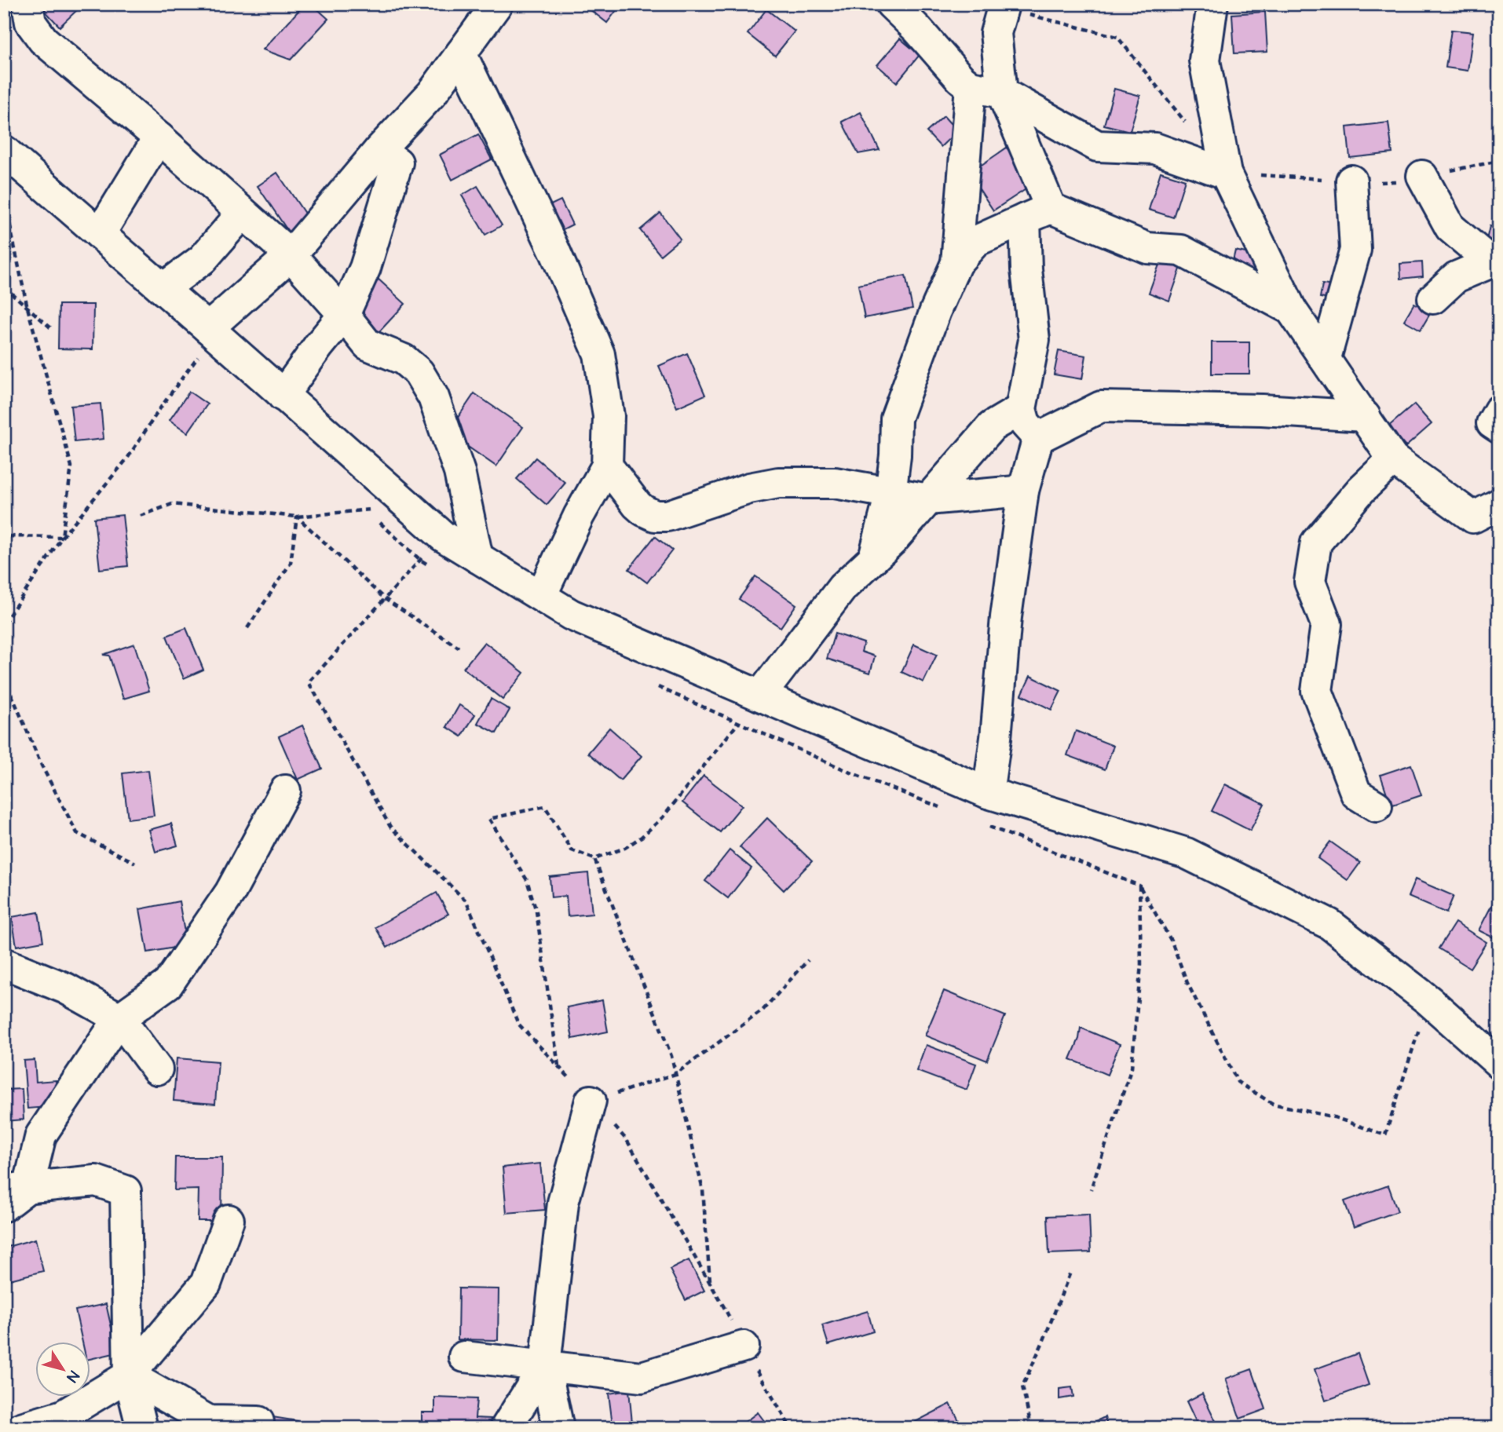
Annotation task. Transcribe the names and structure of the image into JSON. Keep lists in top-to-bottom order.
{
  "north": "bottom right"
}
